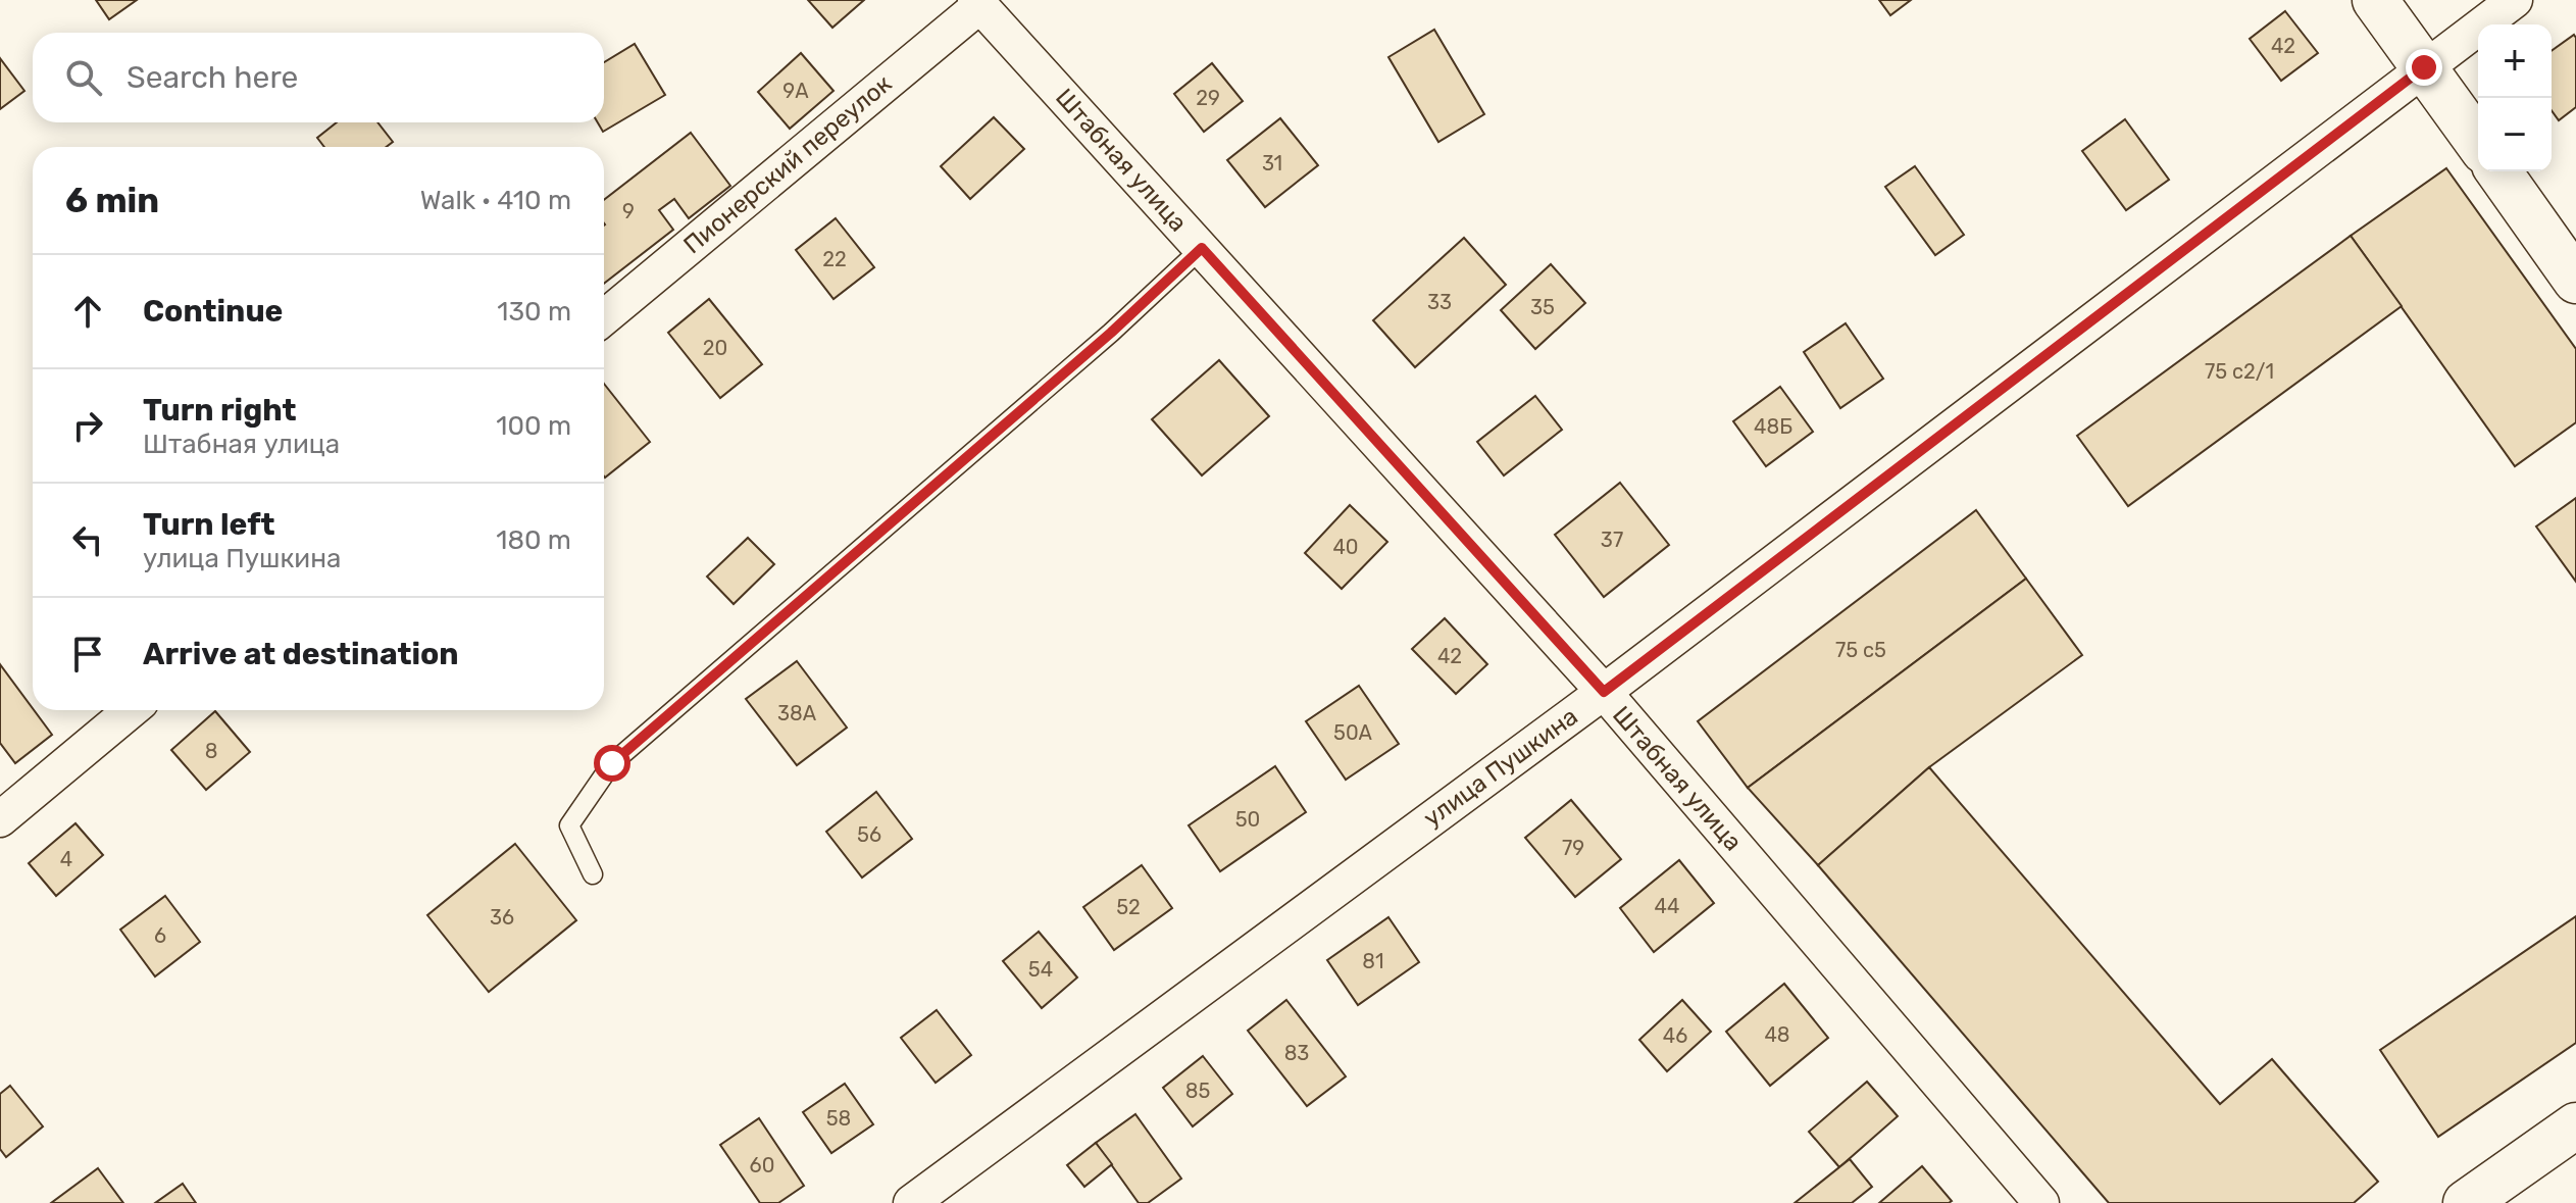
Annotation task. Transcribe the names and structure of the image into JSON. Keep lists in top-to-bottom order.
{
  "streets": {
    "street": ["Штабная улица", "Пионерский переулок", "улица Пушкина"]
  },
  "crossings": [
    ["Штабная улица", "Пионерский переулок"],
    ["Штабная улица", "улица Пушкина"]
  ],
  "house_numbers": [
    "42",
    "9А",
    "29",
    "31",
    "9",
    "22",
    "33",
    "35",
    "20",
    "75 с2/1",
    "48Б",
    "37",
    "40",
    "75 с5",
    "42",
    "38А",
    "50А",
    "8",
    "50",
    "56",
    "79",
    "4",
    "44",
    "52",
    "36",
    "6",
    "81",
    "54",
    "48",
    "46",
    "83",
    "85",
    "58",
    "60"
  ],
  "page": {
    "map_buttons": ["+", "−"],
    "search": "Search here",
    "heading": ["6 min", "Walk · 410 m"],
    "list": [
      ["Continue", "130 m"],
      ["Turn right", "Штабная улица", "100 m"],
      ["Turn left", "улица Пушкина", "180 m"],
      "Arrive at destination"
    ]
  }
}
